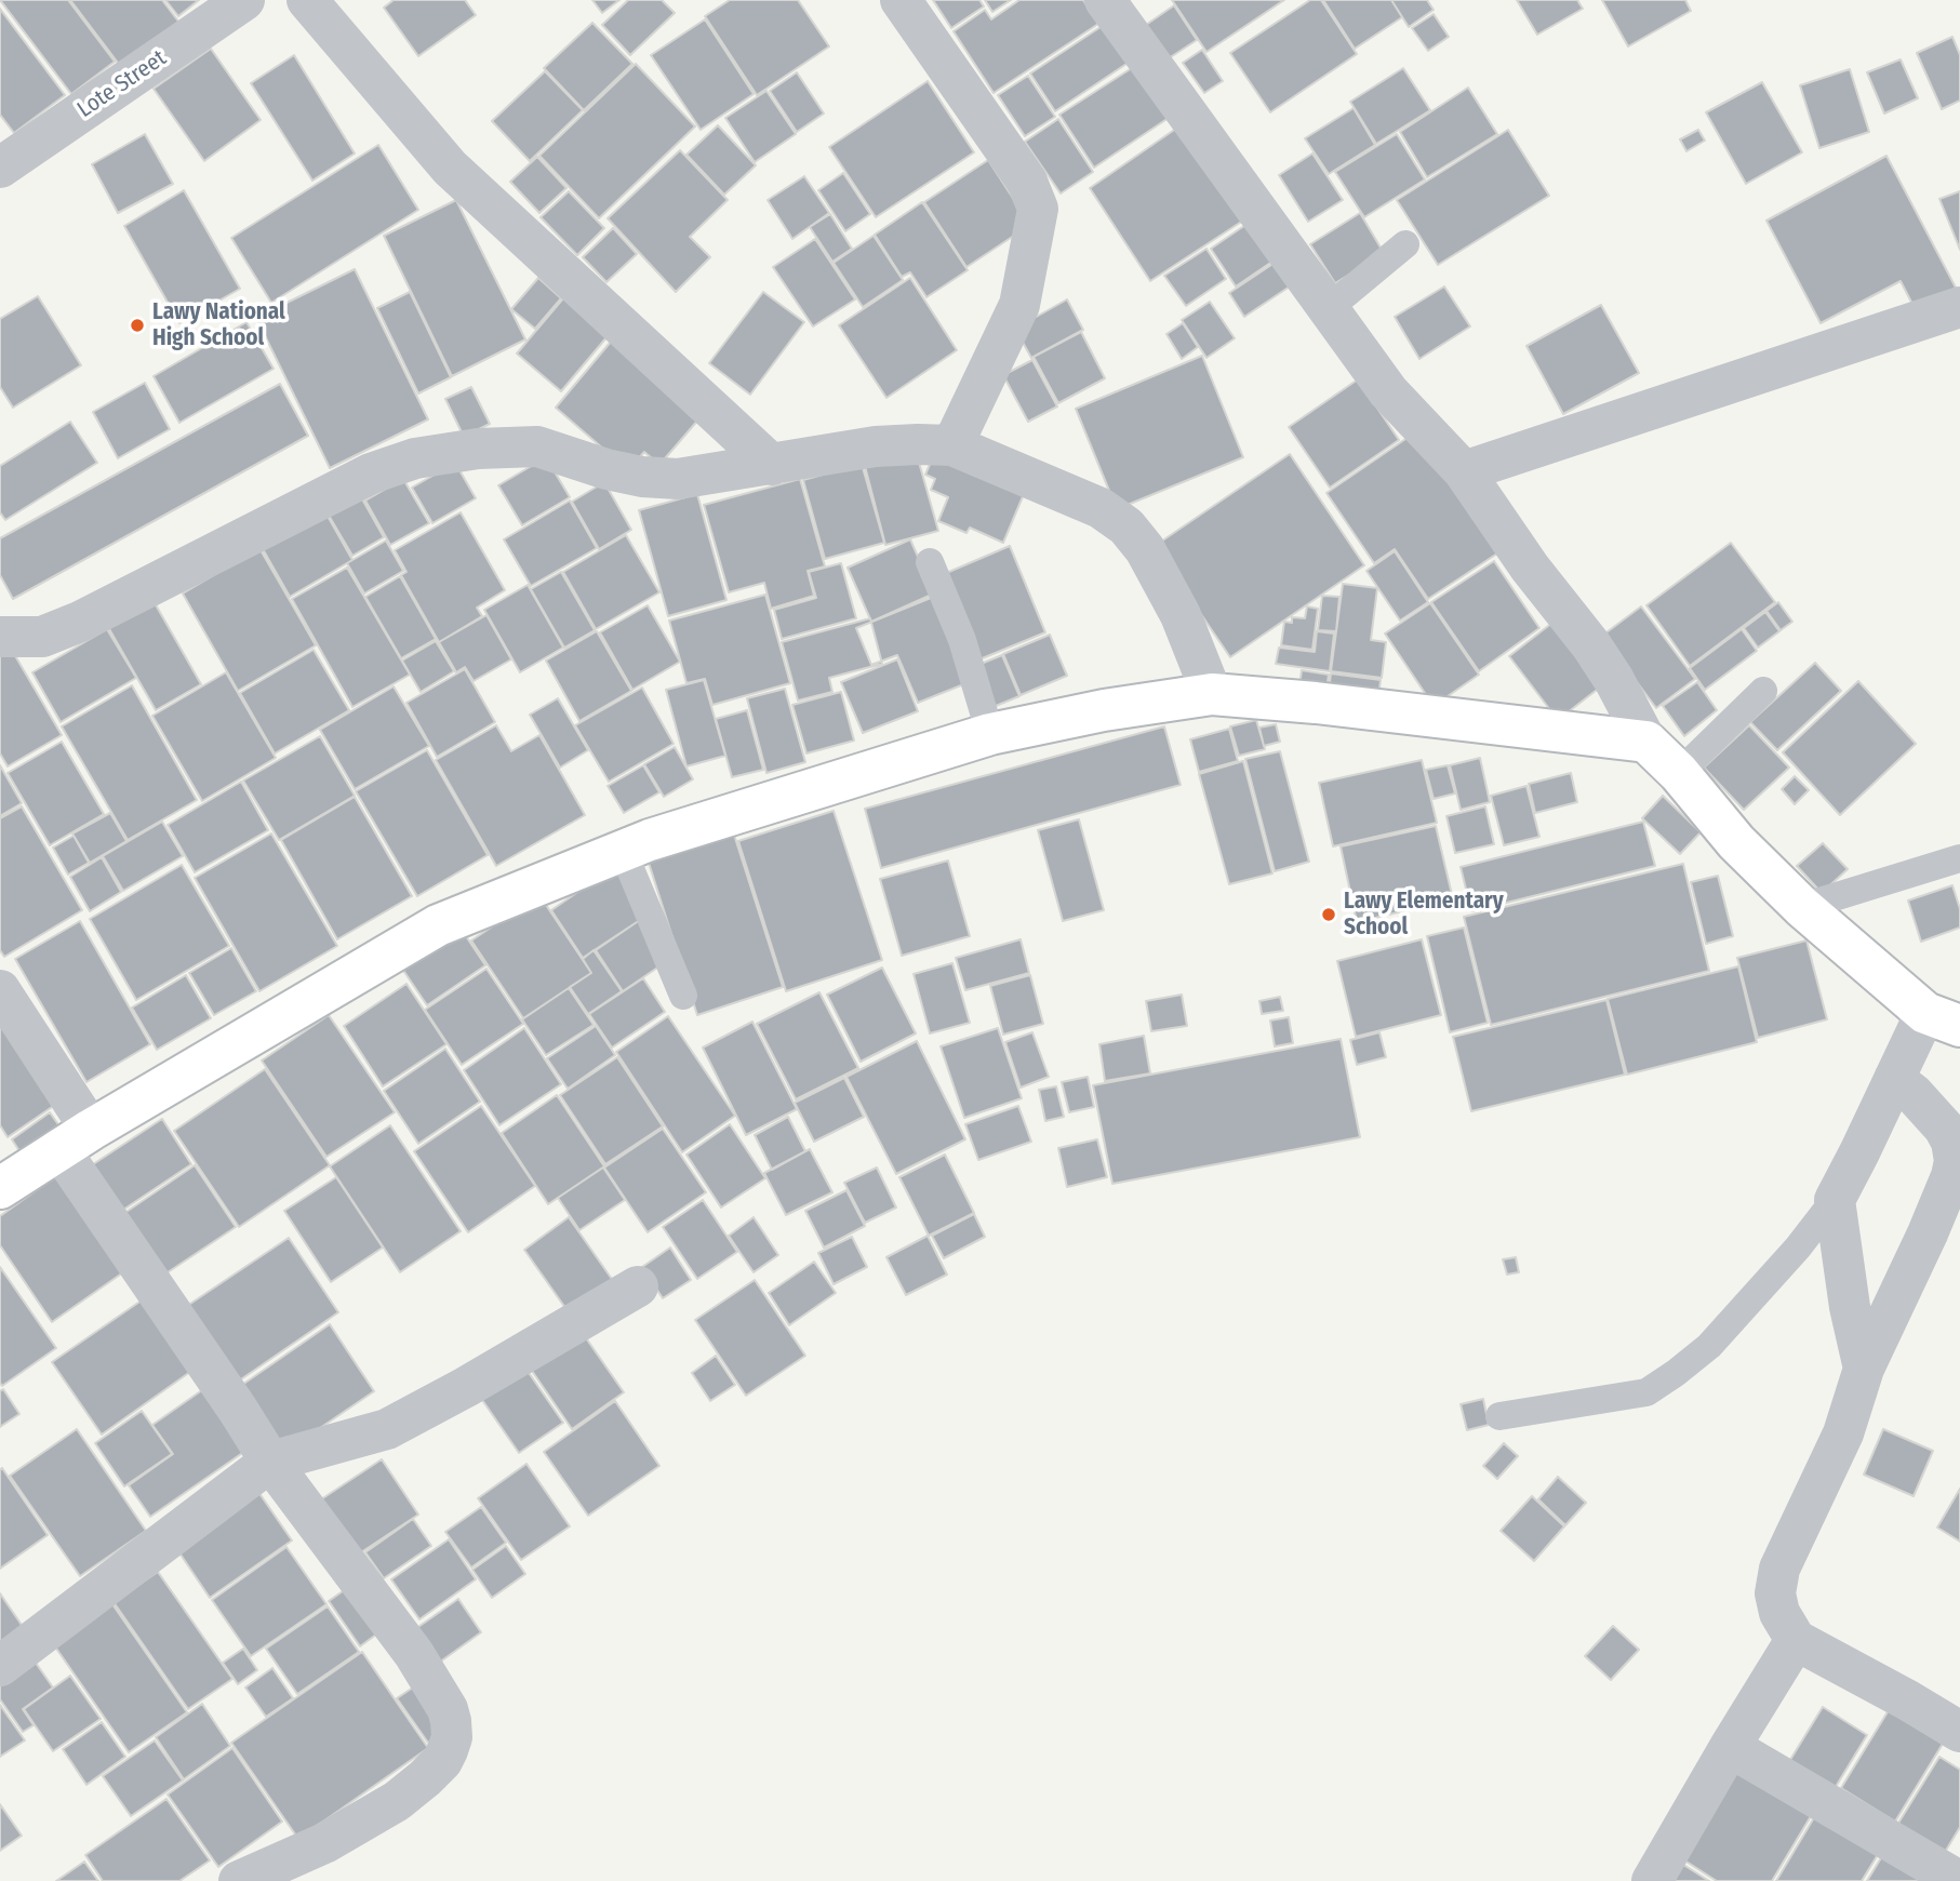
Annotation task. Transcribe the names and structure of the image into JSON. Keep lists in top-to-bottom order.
{
  "streets": {
    "street": ["Lote Street"]
  },
  "places": ["Lawy National High School", "Lawy Elementary School"]
}
